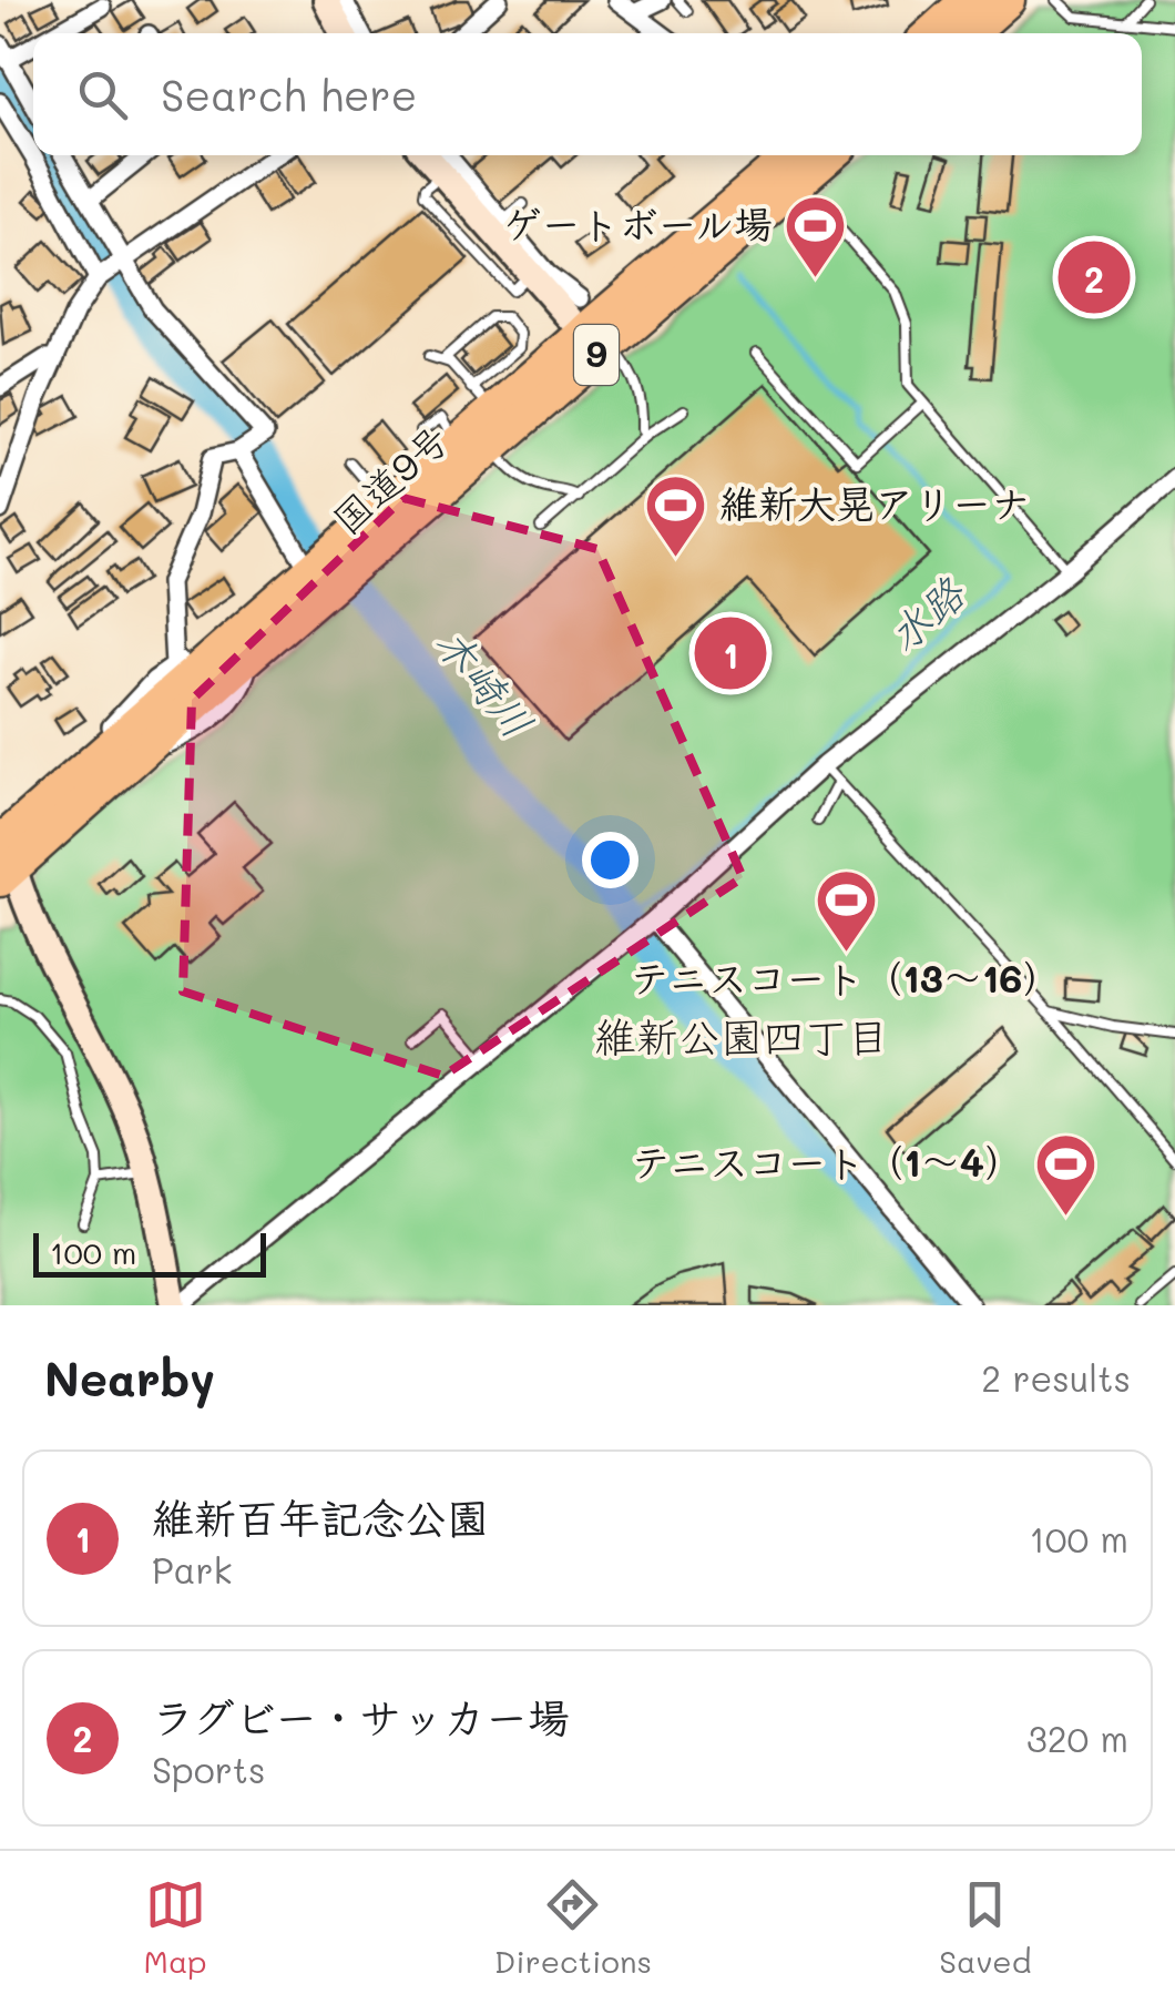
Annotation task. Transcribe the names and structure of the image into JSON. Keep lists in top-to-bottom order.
{
  "streets": {
    "highway": ["9", "国道9号"]
  },
  "districts": ["維新公園四丁目"],
  "water": ["水路", "木崎川"],
  "places": {
    "sports": [
      "ゲートボール場",
      "維新大晃アリーナ",
      "テニスコート（13～16）",
      "テニスコート（1～4）"
    ]
  },
  "scale_bar": "100 m",
  "page": {
    "search": "Search here",
    "pins": ["2", "1"],
    "scale": "100 m",
    "heading": ["Nearby", "2 results"],
    "list": [
      {
        "mark": "1",
        "name": "維新百年記念公園",
        "note": "Park",
        "value": "100 m"
      },
      {
        "mark": "2",
        "name": "ラグビー・サッカー場",
        "note": "Sports",
        "value": "320 m"
      }
    ],
    "nav": ["Map", "Directions", "Saved"]
  }
}
